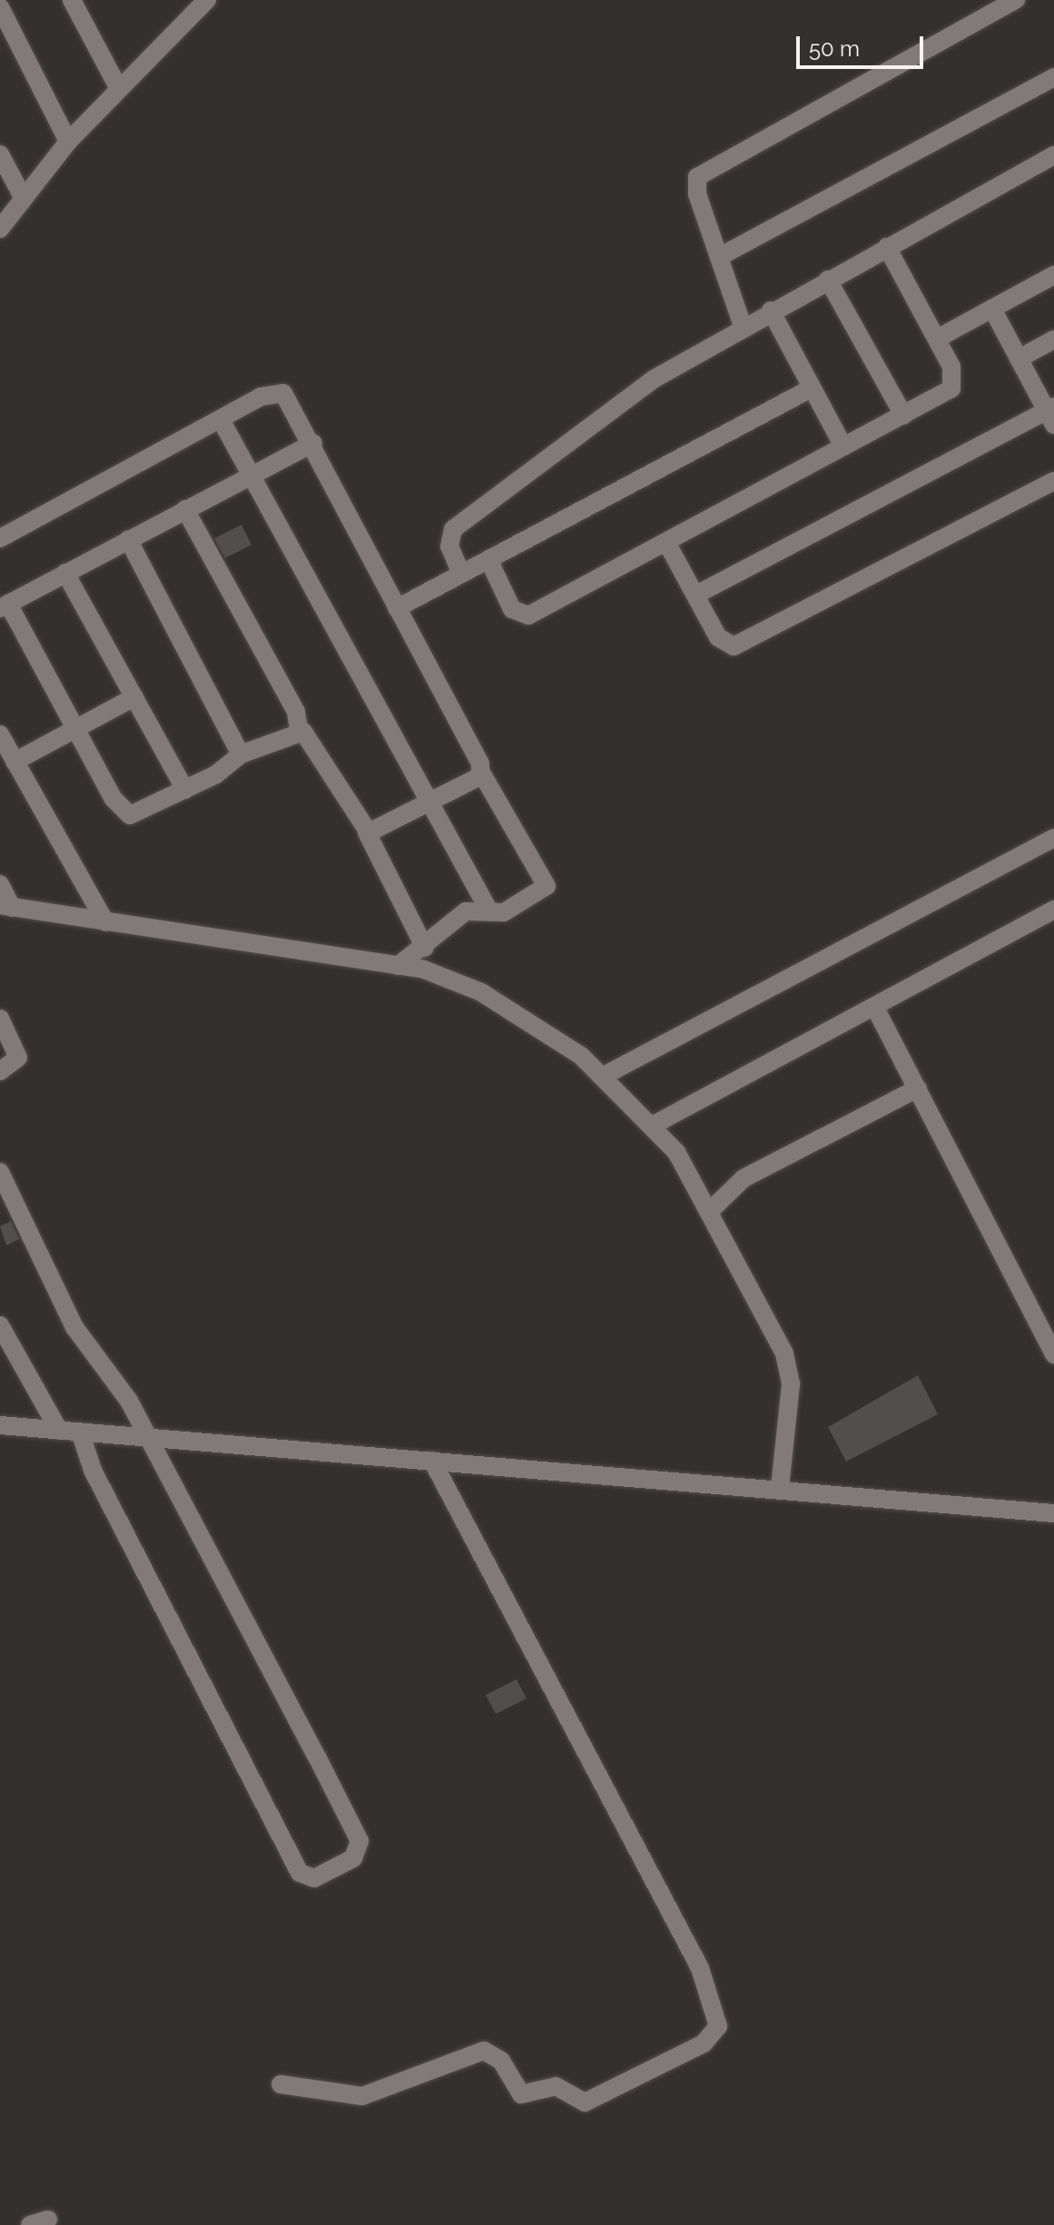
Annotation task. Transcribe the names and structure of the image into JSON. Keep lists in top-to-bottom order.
{
  "scale_bar": "50 m"
}
